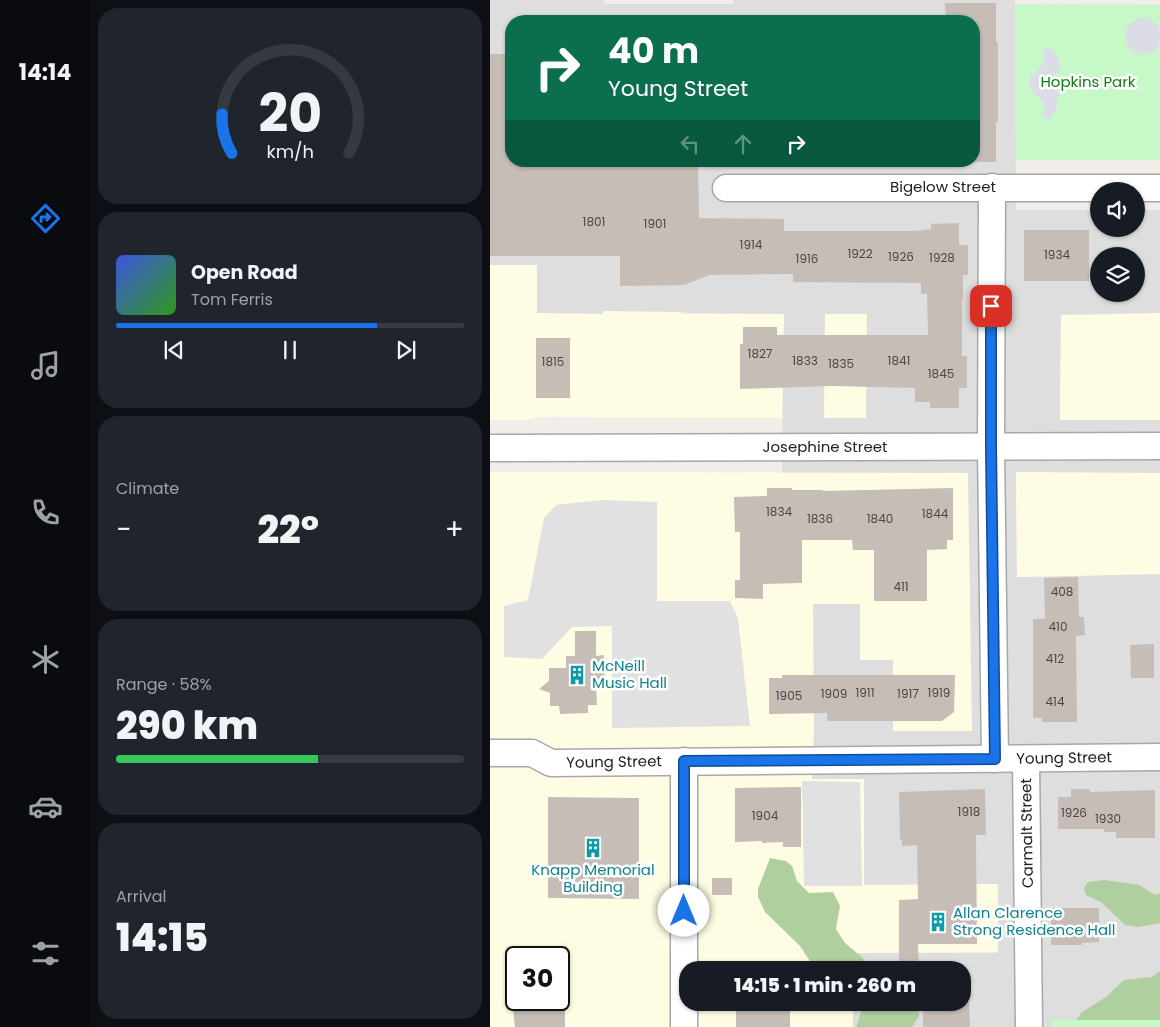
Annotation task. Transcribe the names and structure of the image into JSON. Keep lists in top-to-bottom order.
{
  "streets": {
    "street": [
      "Bigelow Street",
      "Josephine Street",
      "Young Street",
      "Carmalt Street"
    ]
  },
  "crossings": [
    ["Young Street", "Carmalt Street"]
  ],
  "parks": ["Hopkins Park"],
  "places": {
    "building": ["McNeill Music Hall", "Knapp Memorial Building", "Allan Clarence Strong Residence Hall"]
  },
  "house_numbers": [
    "1801",
    "1901",
    "1914",
    "1922",
    "1934",
    "1926",
    "1928",
    "1916",
    "1827",
    "1833",
    "1841",
    "1815",
    "1835",
    "1845",
    "1834",
    "1844",
    "1836",
    "1840",
    "411",
    "408",
    "410",
    "412",
    "1911",
    "1919",
    "1909",
    "1917",
    "1905",
    "414",
    "1918",
    "1926",
    "1904",
    "1930"
  ],
  "page": {
    "tabs": "14:14",
    "turn": ["40 m", "Young Street"],
    "song": ["Open Road", "Tom Ferris"],
    "tile": [
      "Climate",
      ["Range · 58%", "290 km"],
      ["Arrival", "14:15"]
    ],
    "heat": ["−", "22°", "+"],
    "limit": "30",
    "trip": "14:15 · 1 min · 260 m",
    "gauge": ["20", "km/h"]
  }
}
